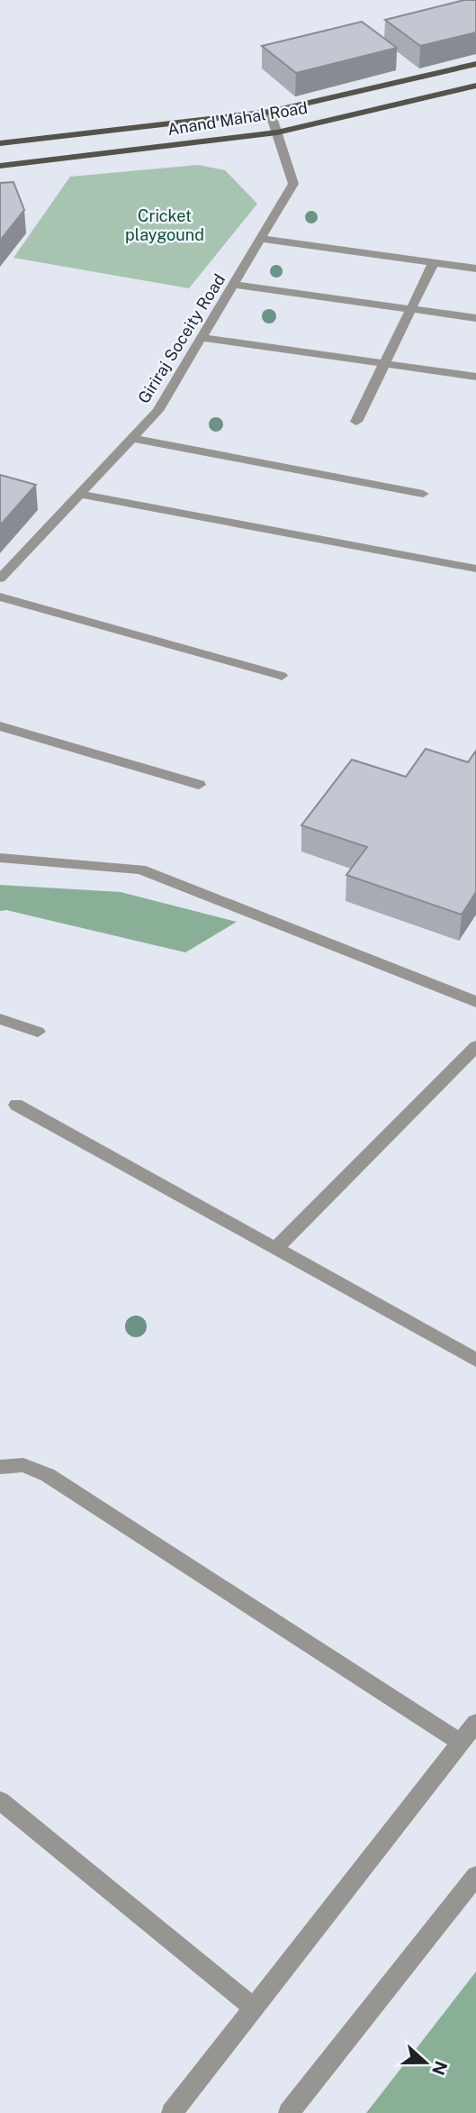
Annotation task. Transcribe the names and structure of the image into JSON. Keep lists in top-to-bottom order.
{
  "streets": {
    "main road": ["Anand Mahal Road"],
    "street": ["Giriraj Soceity Road"]
  },
  "crossings": [
    ["Anand Mahal Road", "Giriraj Soceity Road"]
  ],
  "parks": ["Cricket playgound"],
  "north": "right"
}
